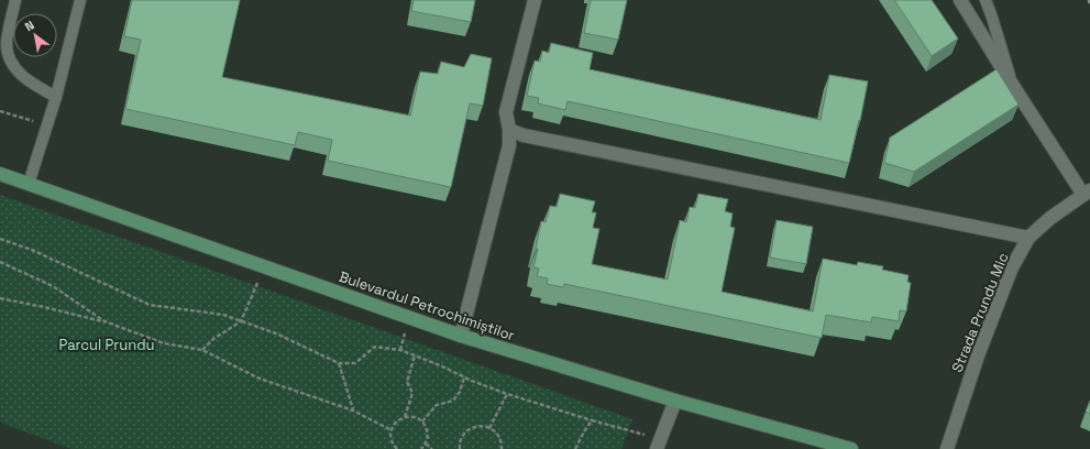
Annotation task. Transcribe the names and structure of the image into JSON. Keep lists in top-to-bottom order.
{
  "streets": {
    "main road": ["Bulevardul Petrochimiștilor"],
    "street": ["Strada Prundu Mic"]
  },
  "parks": ["Parcul Prundu"],
  "north": "top left"
}
